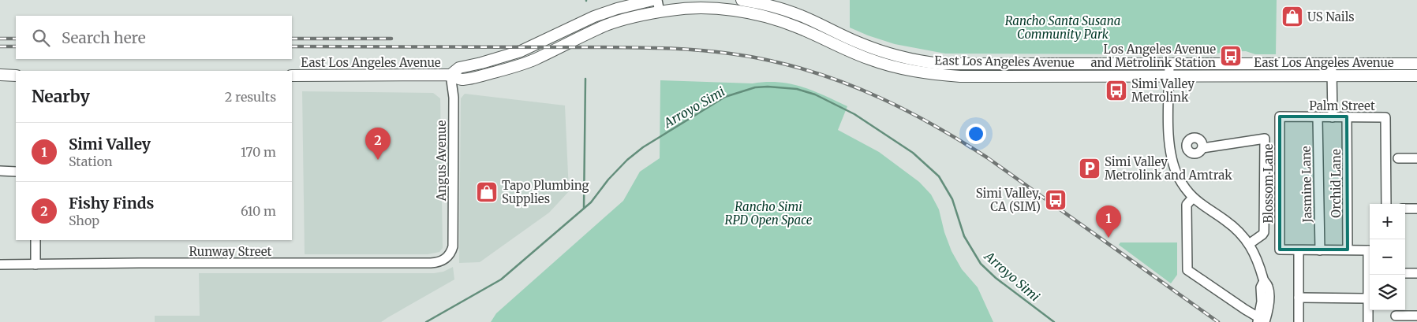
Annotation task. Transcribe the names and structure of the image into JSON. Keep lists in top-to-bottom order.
{
  "streets": {
    "main road": ["East Los Angeles Avenue"],
    "street": [
      "Palm Street",
      "Angus Avenue",
      "Blossom Lane",
      "Orchid Lane",
      "Jasmine Lane",
      "Runway Street"
    ]
  },
  "crossings": [
    ["East Los Angeles Avenue", "Angus Avenue"],
    ["Palm Street", "Blossom Lane"],
    ["Palm Street", "Orchid Lane"],
    ["Palm Street", "Jasmine Lane"],
    ["Angus Avenue", "Runway Street"]
  ],
  "water": ["Arroyo Simi"],
  "parks": ["Rancho Santa Susana Community Park", "Rancho Simi RPD Open Space"],
  "places": {
    "shop": ["US Nails", "Tapo Plumbing Supplies"],
    "bus stop": ["Los Angeles Avenue and Metrolink Station", "Simi Valley Metrolink", "Simi Valley, CA (SIM)"],
    "parking": ["Simi Valley Metrolink and Amtrak"]
  },
  "page": {
    "search": "Search here",
    "heading": ["Nearby", "2 results"],
    "list": [
      {
        "mark": "1",
        "name": "Simi Valley",
        "note": "Station",
        "value": "170 m"
      },
      {
        "mark": "2",
        "name": "Fishy Finds",
        "note": "Shop",
        "value": "610 m"
      }
    ],
    "pins": ["2", "1"],
    "map_buttons": ["+", "−"]
  }
}
